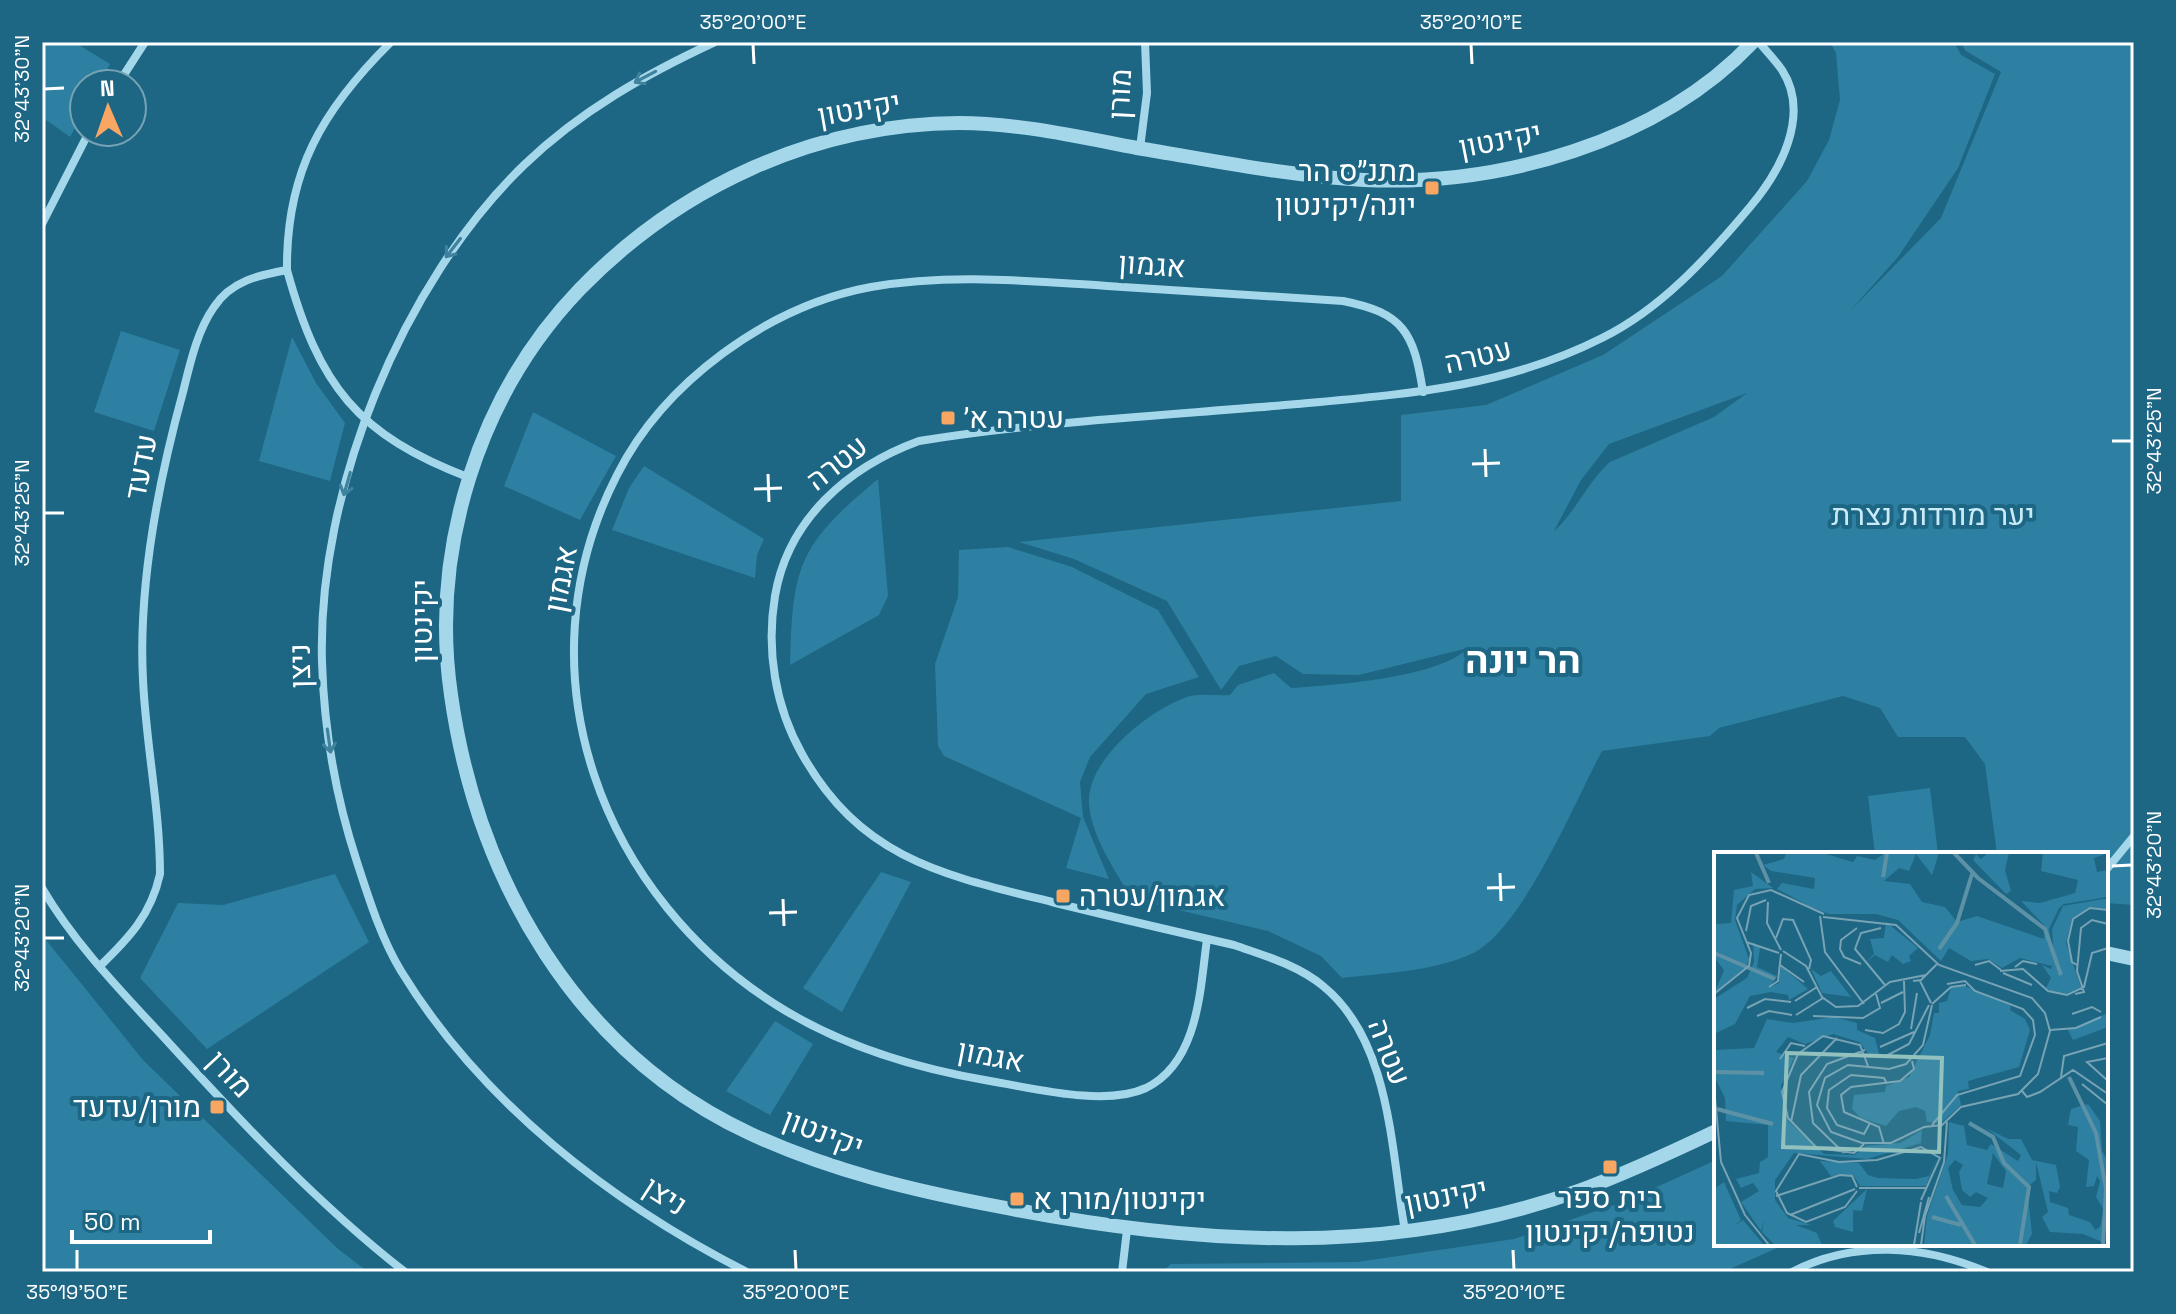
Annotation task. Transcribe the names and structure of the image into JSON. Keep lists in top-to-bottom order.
{
  "streets": {
    "street": [
      "מורן",
      "יקינטון",
      "אגמון",
      "עטרה",
      "עדעד",
      "ניצן"
    ]
  },
  "crossings": [
    ["מורן", "יקינטון"],
    ["מורן", "עדעד"],
    ["יקינטון", "עטרה"],
    ["אגמון", "עטרה"]
  ],
  "districts": ["הר יונה"],
  "parks": ["יער מורדות נצרת"],
  "places": {
    "transit": [
      "מתנ״ס הר יונה/יקינטון",
      "עטרה א׳",
      "אגמון/עטרה",
      "מורן/עדעד",
      "בית ספר נטופה/יקינטון",
      "יקינטון/מורן א"
    ]
  },
  "scale_bar": "50 m",
  "north": "top",
  "coordinates": [
    "35°20'00\"E",
    "35°20'10\"E",
    "32°43'30\"N",
    "32°43'25\"N",
    "32°43'20\"N",
    "35°19'50\"E"
  ]
}
